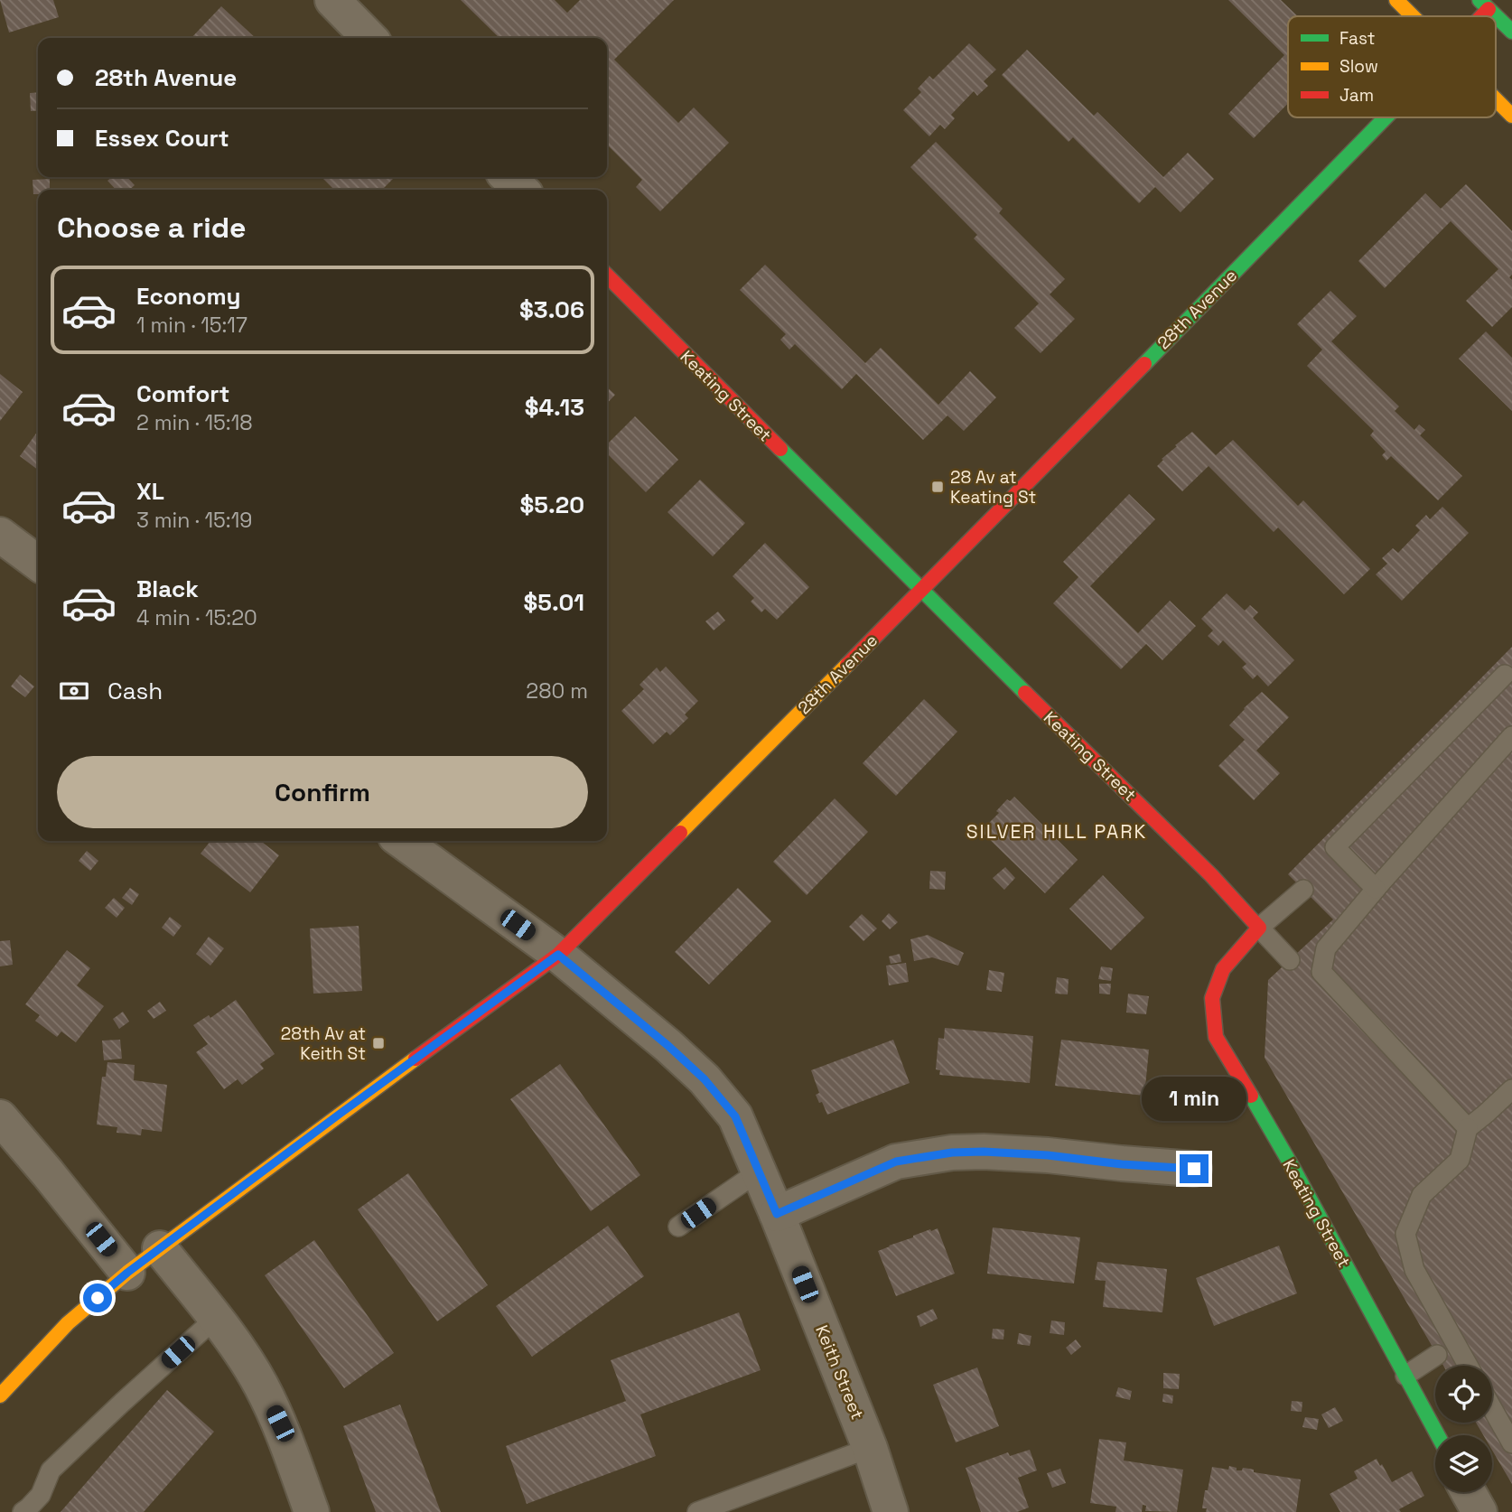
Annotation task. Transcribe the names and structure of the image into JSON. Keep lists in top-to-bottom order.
{
  "streets": {
    "street": ["28th Avenue", "Keating Street", "Keith Street"]
  },
  "crossings": [
    ["28th Avenue", "Keating Street"],
    ["28th Avenue", "Keith Street"]
  ],
  "districts": ["SILVER HILL PARK"],
  "places": {
    "transit": ["28 Av at Keating St", "28th Av at Keith St"]
  },
  "legend": ["Fast", "Slow", "Jam"],
  "page": {
    "banner": ["28th Avenue", "Essex Court"],
    "heading": "Choose a ride",
    "list": [
      {
        "name": "Economy",
        "note": "1 min · 15:17",
        "value": "$3.06"
      },
      {
        "name": "Comfort",
        "note": "2 min · 15:18",
        "value": "$4.13"
      },
      {
        "name": "XL",
        "note": "3 min · 15:19",
        "value": "$5.20"
      },
      {
        "name": "Black",
        "note": "4 min · 15:20",
        "value": "$5.01"
      }
    ],
    "pay": ["Cash", "280 m"],
    "buttons": "Confirm",
    "bubble": "1 min"
  }
}
